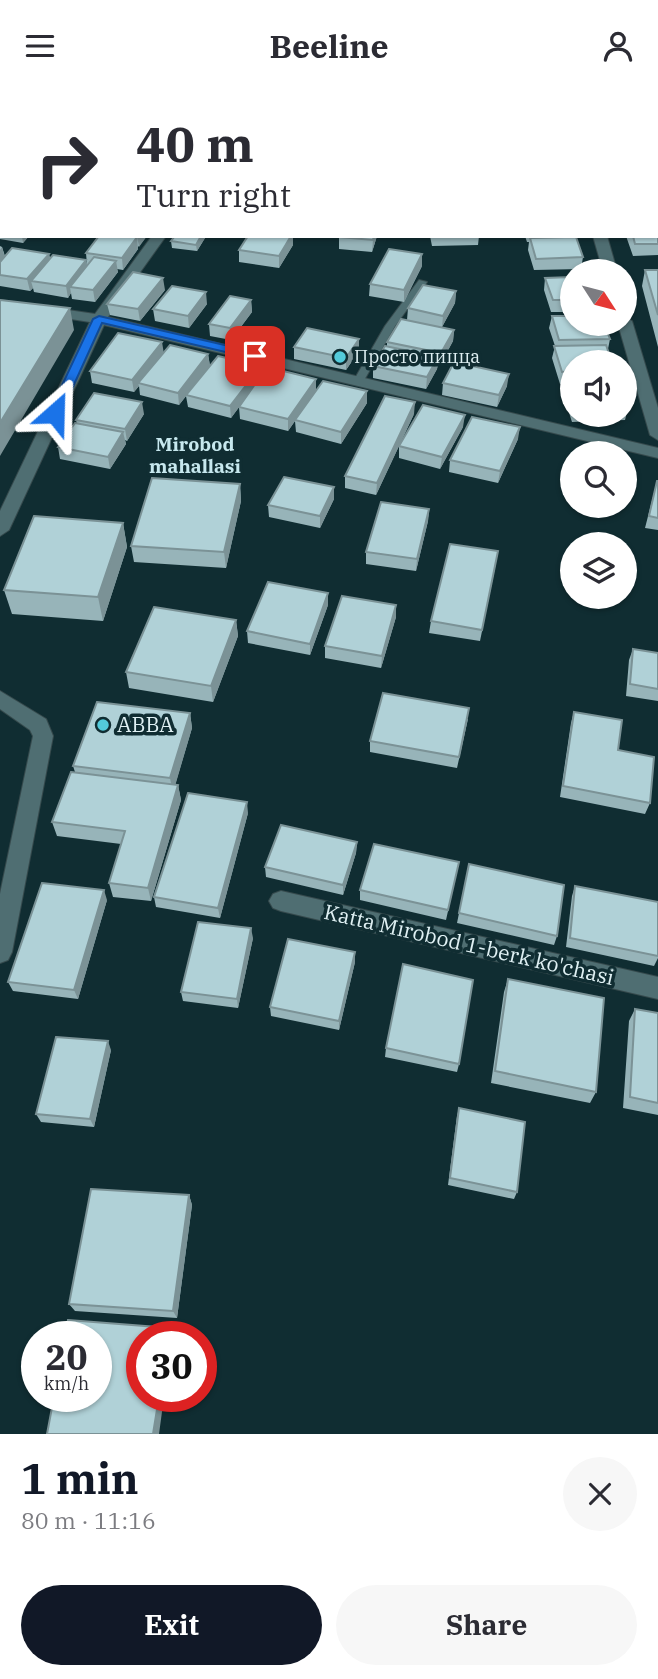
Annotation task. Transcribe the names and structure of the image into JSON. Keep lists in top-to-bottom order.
{
  "streets": {
    "street": ["Katta Mirobod 1-berk ko'chasi"]
  },
  "districts": ["Mirobod mahallasi"],
  "places": ["Просто пицца", "ABBA"],
  "north": "bottom right",
  "page": {
    "header": "Beeline",
    "turn": ["40 m", "Turn right"],
    "speed": "20 km/h",
    "limit": "30",
    "heading": ["1 min", "80 m · 11:16"],
    "buttons": ["Exit", "Share"]
  }
}
